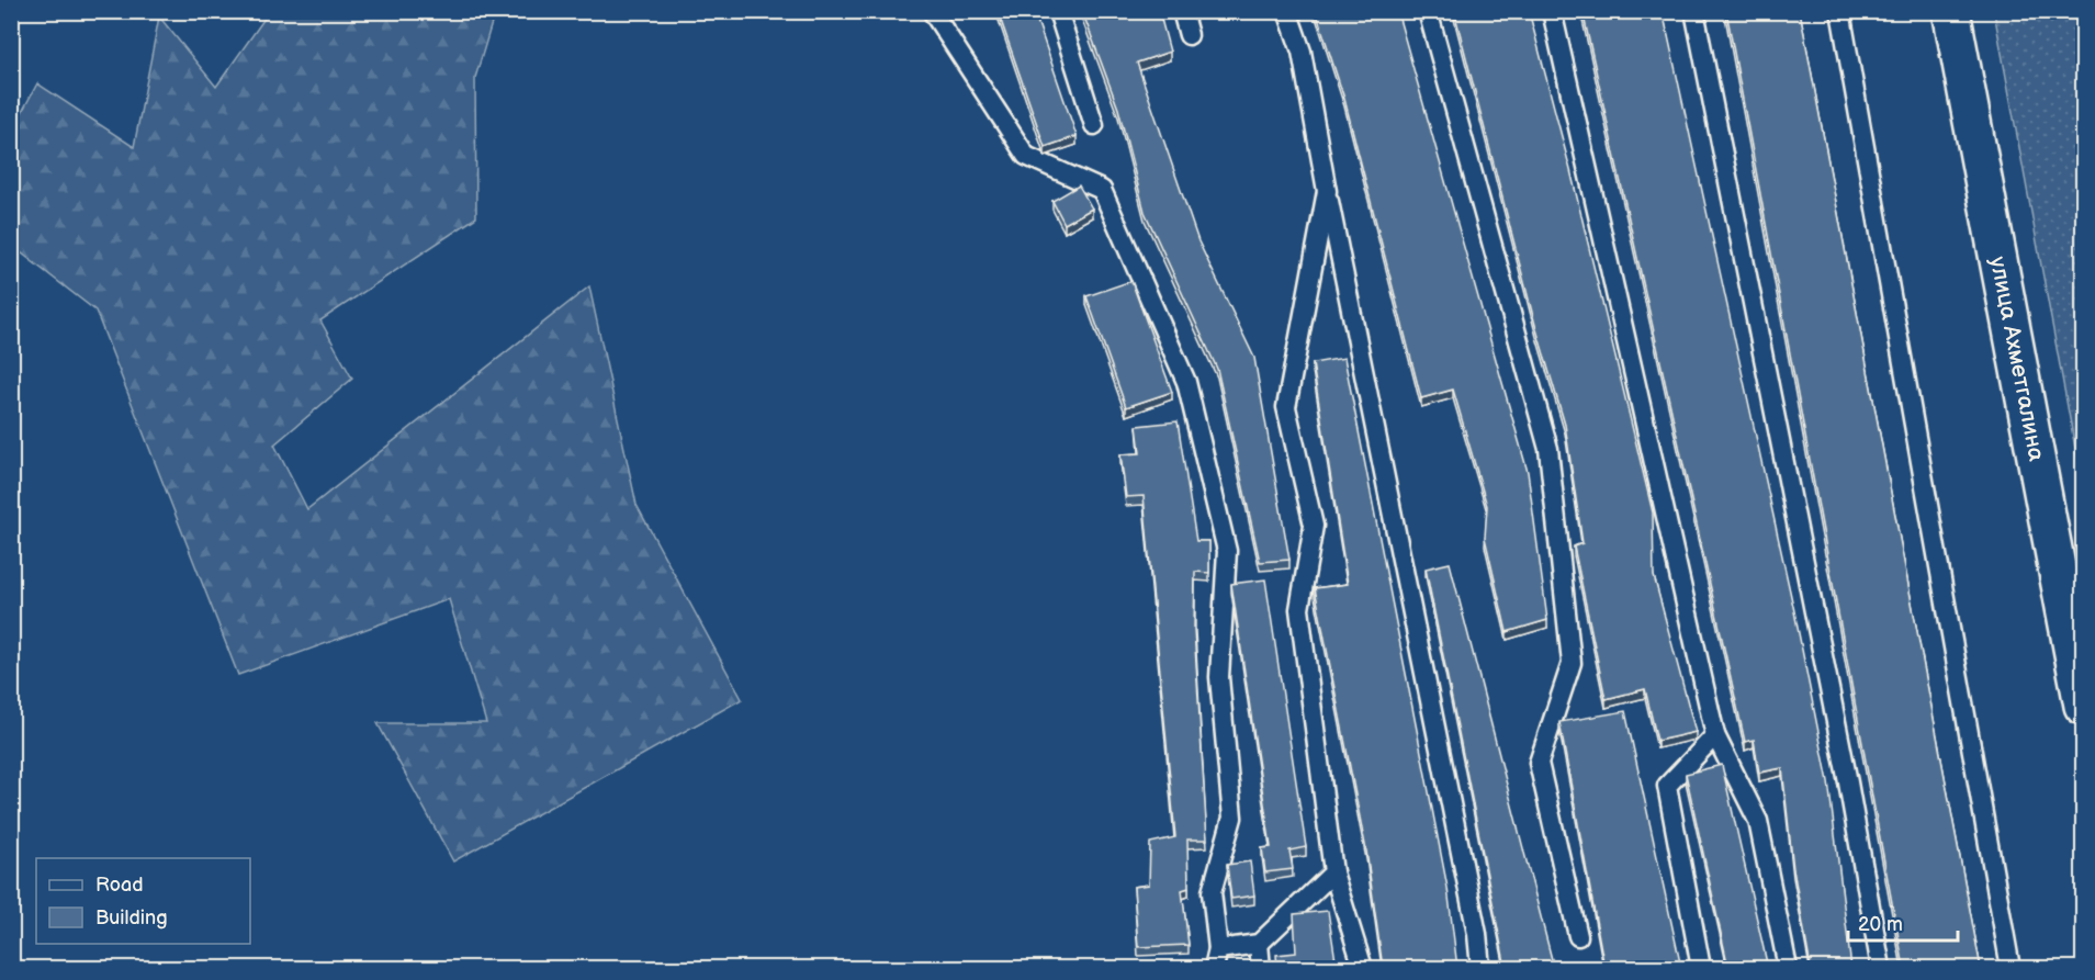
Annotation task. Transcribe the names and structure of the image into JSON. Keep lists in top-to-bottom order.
{
  "streets": {
    "main road": ["улица Ахметгалина"]
  },
  "legend": ["Road", "Building"],
  "scale_bar": "20 m"
}
